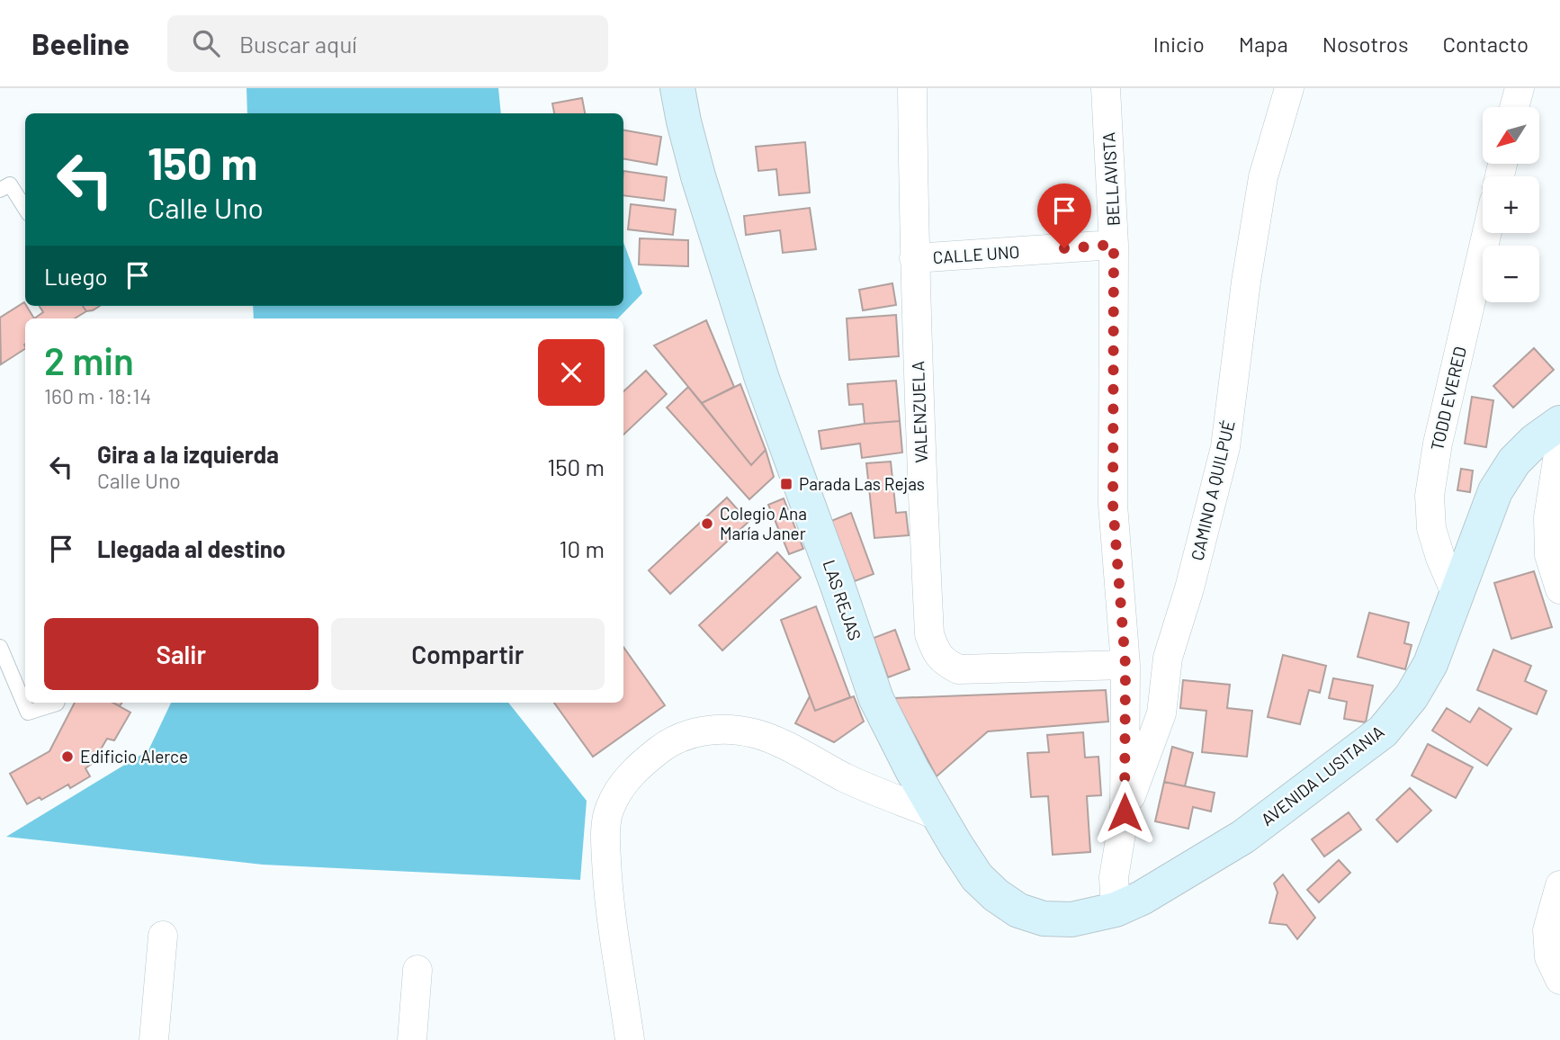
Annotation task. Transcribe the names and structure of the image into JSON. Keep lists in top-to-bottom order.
{
  "streets": {
    "street": [
      "BELLAVISTA",
      "CALLE UNO",
      "TODD EVERED",
      "VALENZUELA",
      "CAMINO A QUILPUÉ",
      "LAS REJAS",
      "AVENIDA LUSITANIA"
    ]
  },
  "crossings": [
    ["BELLAVISTA", "CALLE UNO"],
    ["BELLAVISTA", "VALENZUELA"],
    ["BELLAVISTA", "CAMINO A QUILPUÉ"],
    ["BELLAVISTA", "LAS REJAS"],
    ["BELLAVISTA", "AVENIDA LUSITANIA"],
    ["CALLE UNO", "VALENZUELA"],
    ["TODD EVERED", "AVENIDA LUSITANIA"],
    ["LAS REJAS", "AVENIDA LUSITANIA"]
  ],
  "places": {
    "transit": ["Parada Las Rejas"],
    "other": ["Colegio Ana María Janer", "Edificio Alerce"]
  },
  "north": "bottom left",
  "page": {
    "header": "Beeline",
    "search": "Buscar aquí",
    "nav": [
      "Inicio",
      "Mapa",
      "Nosotros",
      "Contacto"
    ],
    "map_buttons": ["+", "−"],
    "turn": ["150 m", "Calle Uno"],
    "then": "Luego",
    "heading": ["2 min", "160 m · 18:14"],
    "list": [
      {
        "name": "Gira a la izquierda",
        "note": "Calle Uno",
        "value": "150 m"
      },
      {
        "name": "Llegada al destino",
        "value": "10 m"
      }
    ],
    "buttons": ["Salir", "Compartir"]
  }
}
